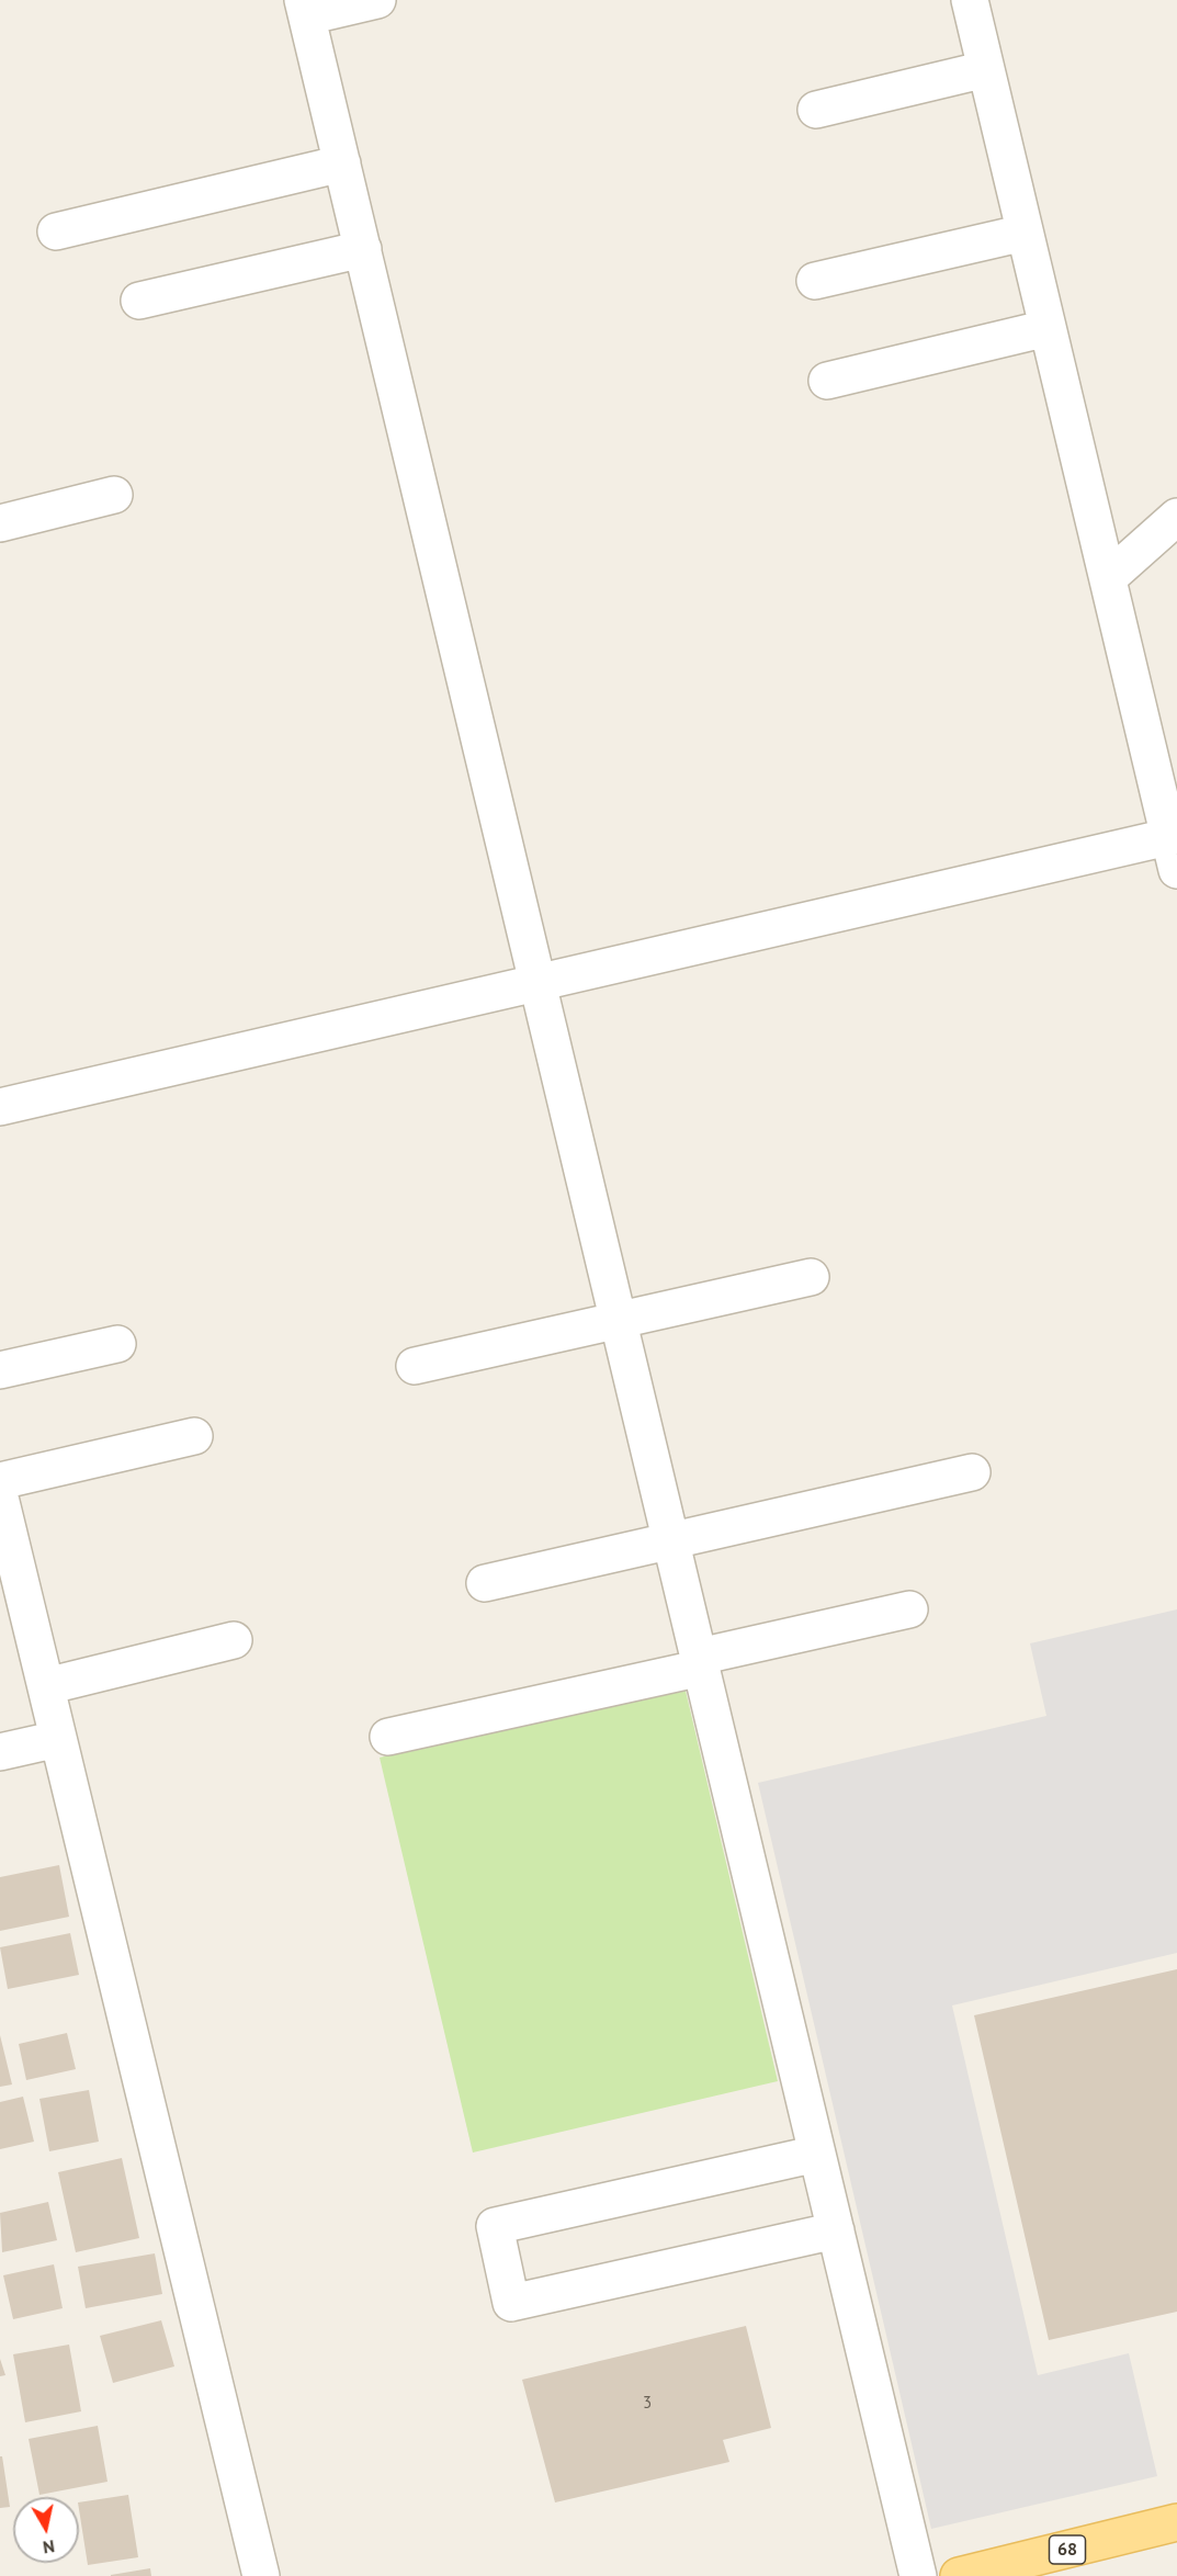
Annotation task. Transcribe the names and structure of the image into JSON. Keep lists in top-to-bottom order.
{
  "streets": {
    "main road": ["68"]
  },
  "house_numbers": ["3"],
  "north": "bottom"
}
